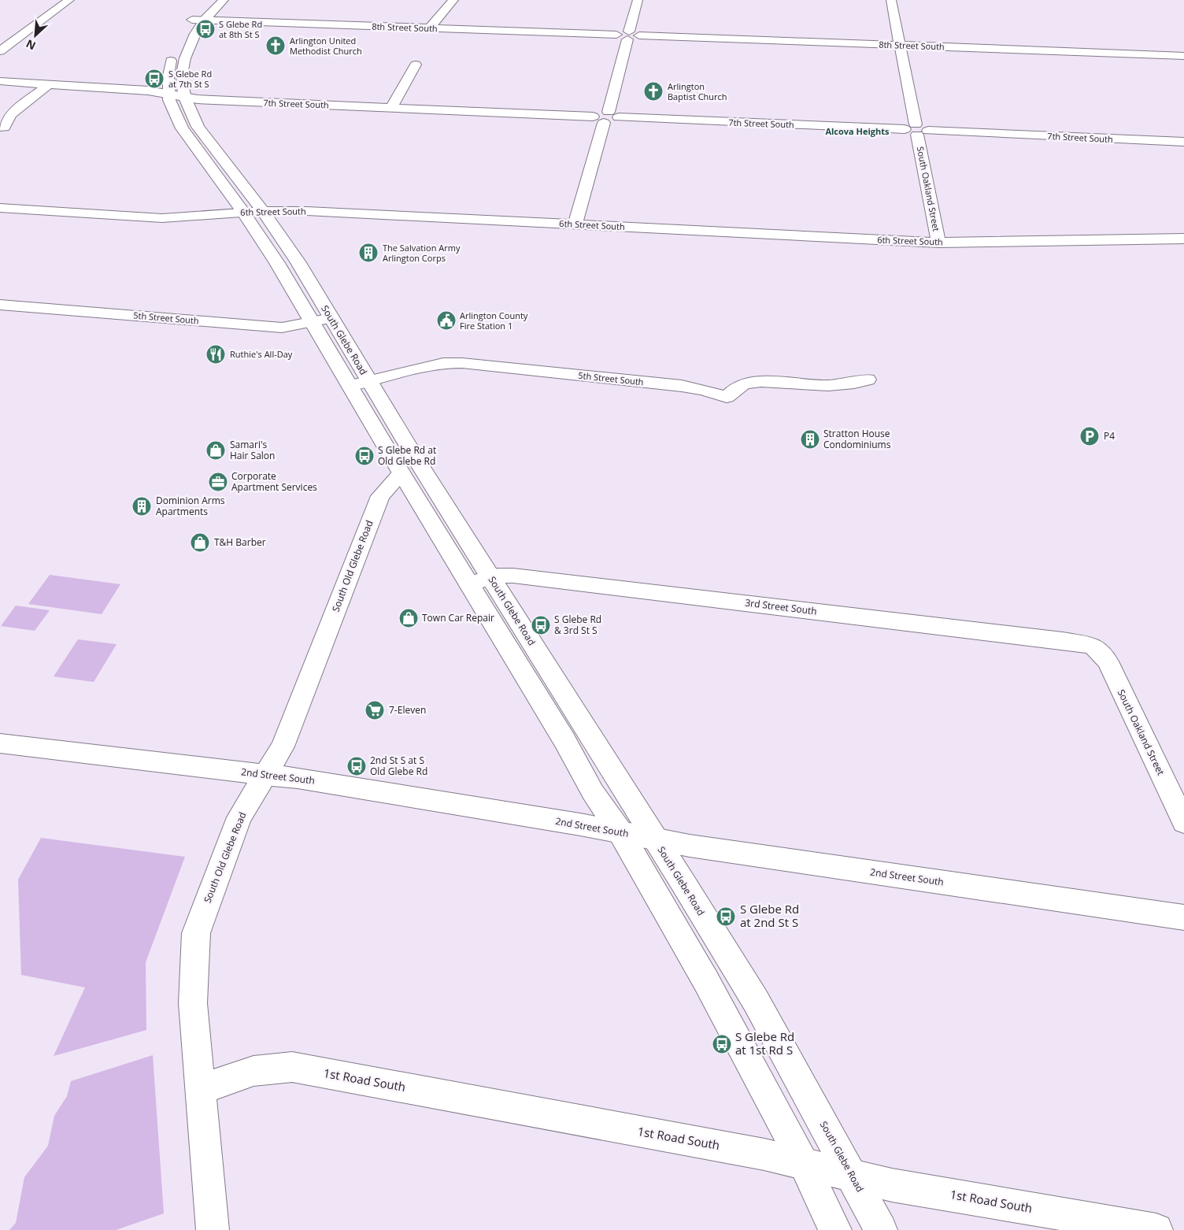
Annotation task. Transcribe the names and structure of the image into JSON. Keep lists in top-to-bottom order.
{
  "streets": {
    "street": [
      "8th Street South",
      "7th Street South",
      "South Oakland Street",
      "6th Street South",
      "5th Street South",
      "South Glebe Road",
      "South Old Glebe Road",
      "3rd Street South",
      "2nd Street South",
      "1st Road South"
    ]
  },
  "crossings": [
    ["8th Street South", "South Oakland Street"],
    ["8th Street South", "South Glebe Road"],
    ["7th Street South", "South Oakland Street"],
    ["7th Street South", "South Glebe Road"],
    ["South Oakland Street", "6th Street South"],
    ["South Oakland Street", "3rd Street South"],
    ["6th Street South", "South Glebe Road"],
    ["5th Street South", "South Glebe Road"],
    ["South Glebe Road", "South Old Glebe Road"],
    ["South Glebe Road", "3rd Street South"],
    ["South Glebe Road", "2nd Street South"],
    ["South Glebe Road", "1st Road South"],
    ["South Old Glebe Road", "2nd Street South"],
    ["South Old Glebe Road", "1st Road South"]
  ],
  "districts": ["Alcova Heights"],
  "places": {
    "bus stop": [
      "S Glebe Rd at 8th St S",
      "S Glebe Rd at 7th St S",
      "S Glebe Rd at Old Glebe Rd",
      "S Glebe Rd & 3rd St S",
      "2nd St S at S Old Glebe Rd",
      "S Glebe Rd at 2nd St S",
      "S Glebe Rd at 1st Rd S"
    ],
    "church": ["Arlington United Methodist Church", "Arlington Baptist Church"],
    "building": ["The Salvation Army Arlington Corps", "Stratton House Condominiums", "Dominion Arms Apartments"],
    "public building": ["Arlington County Fire Station 1"],
    "restaurant": ["Ruthie's All-Day"],
    "parking": ["P4"],
    "shop": ["Samari's Hair Salon", "T&H Barber", "Town Car Repair"],
    "office": ["Corporate Apartment Services"],
    "supermarket": ["7-Eleven"]
  },
  "north": "bottom left"
}
